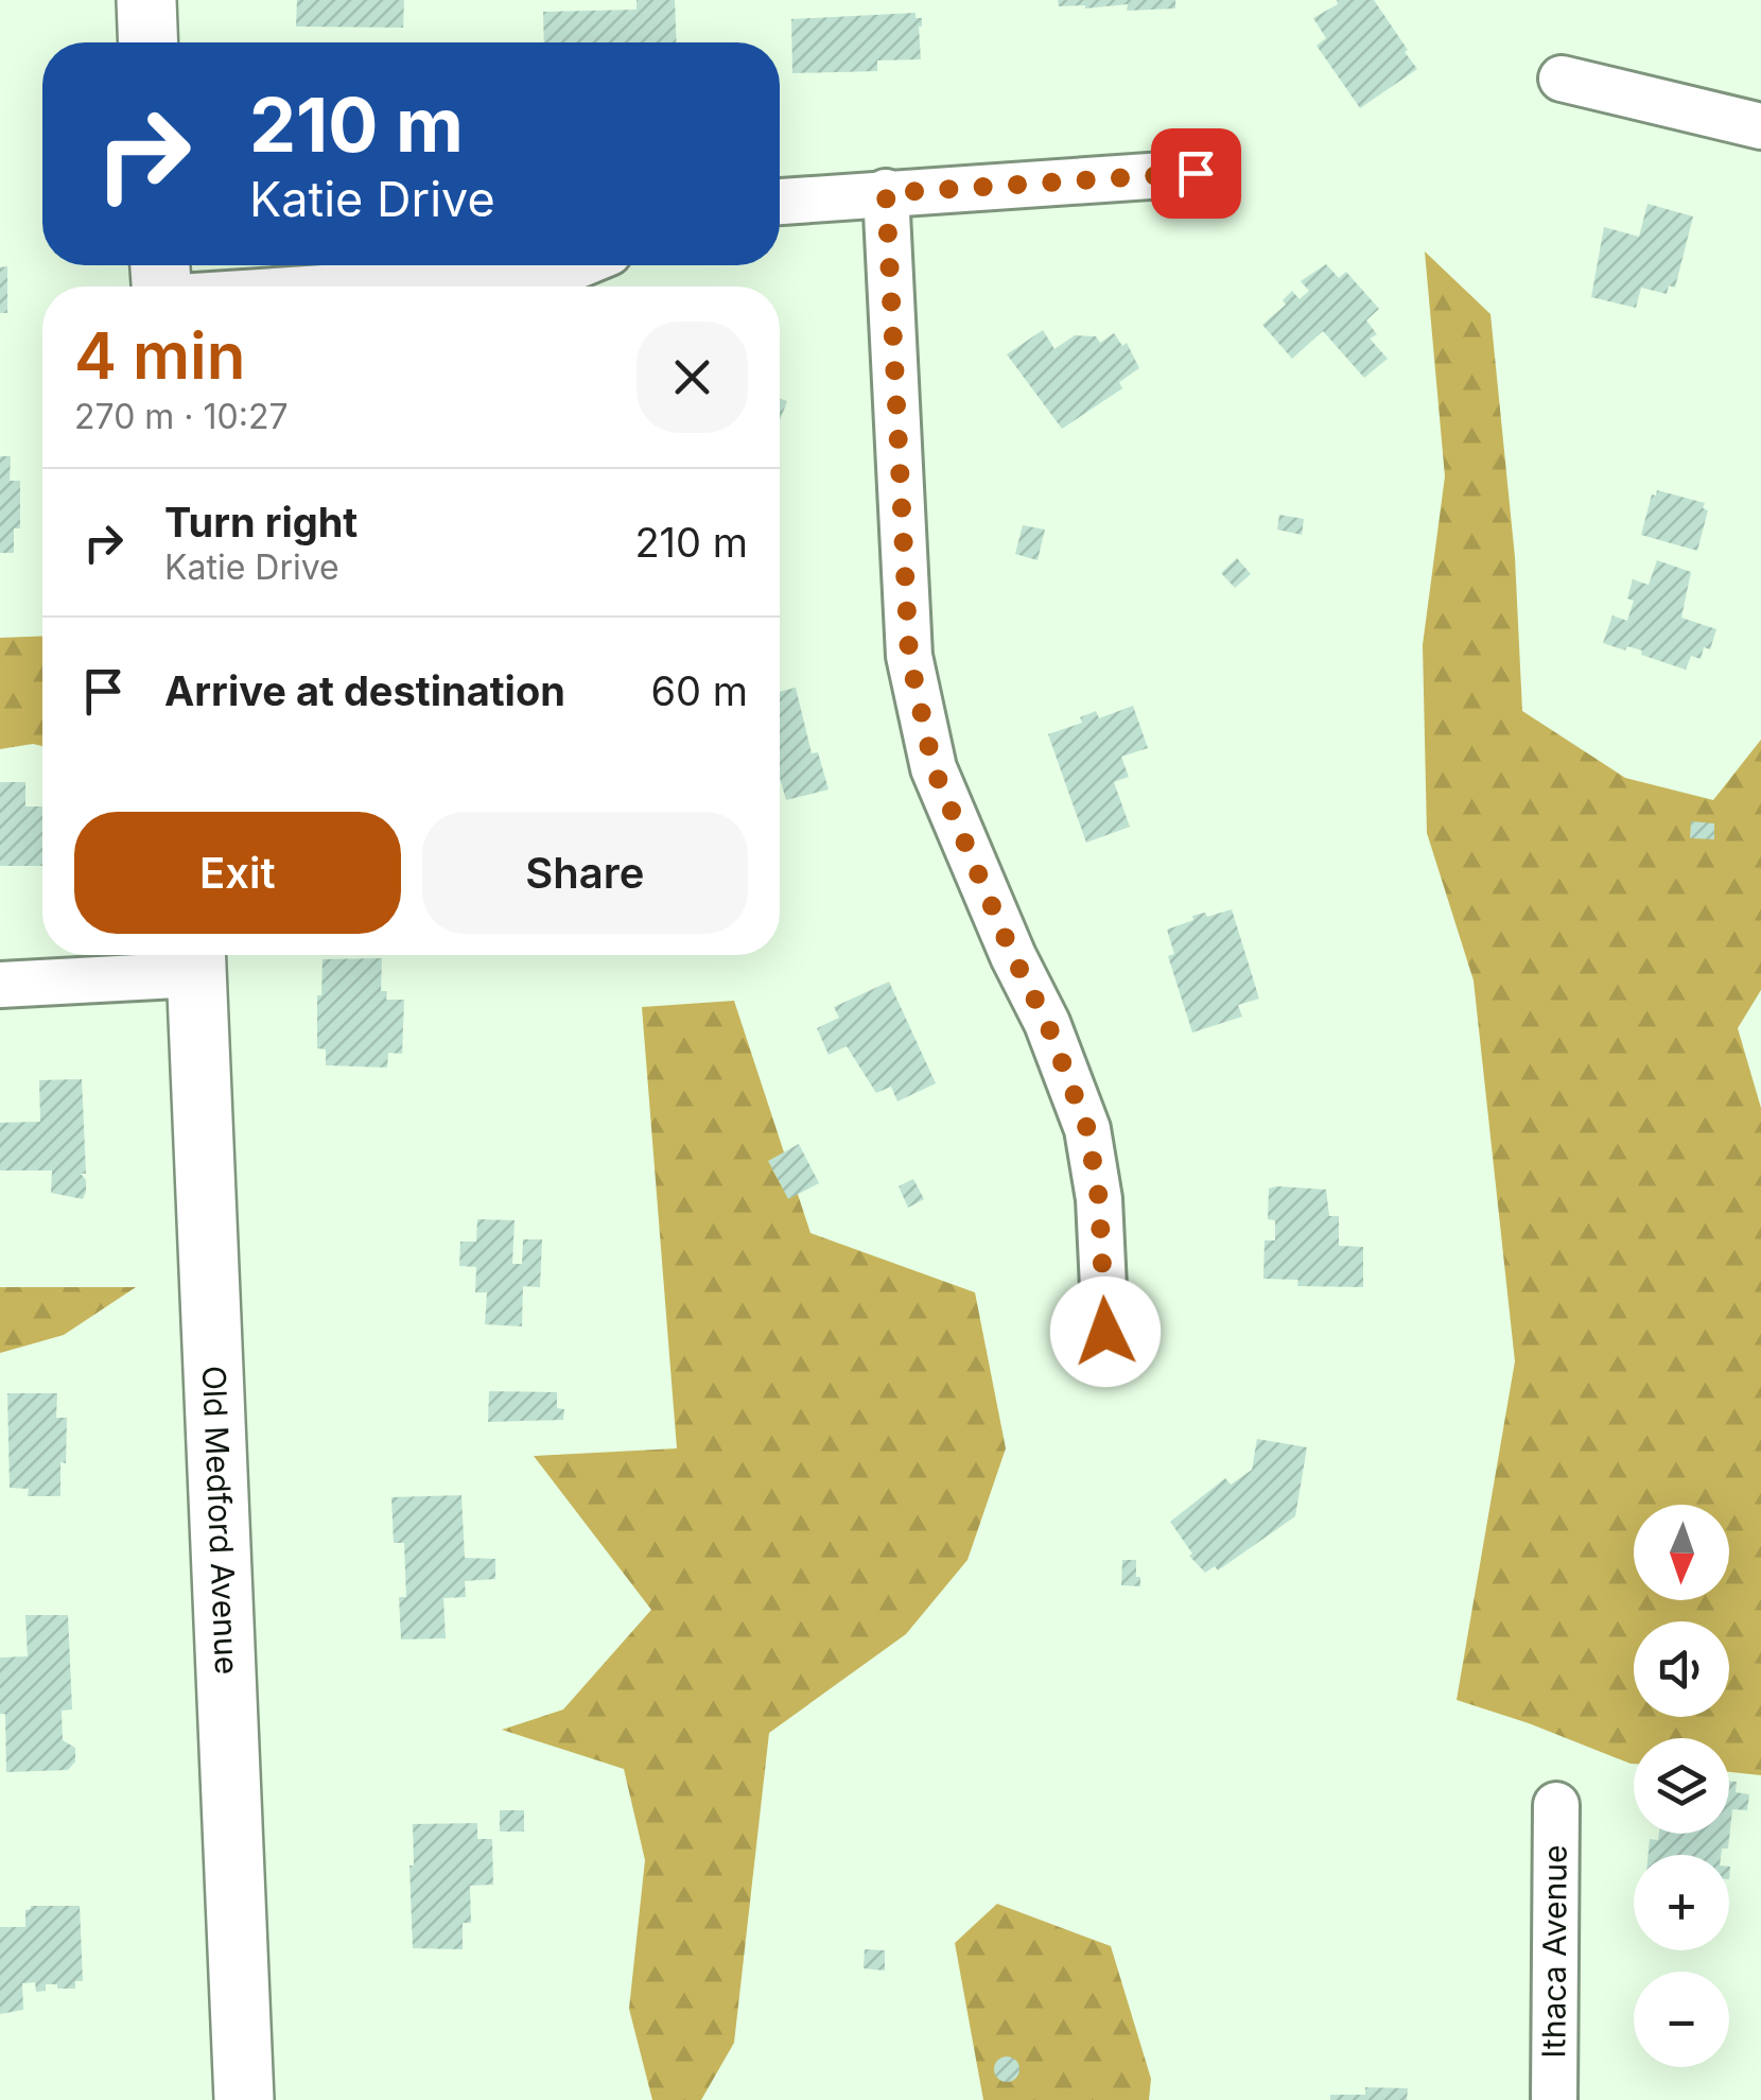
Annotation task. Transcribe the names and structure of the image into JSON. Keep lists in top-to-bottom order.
{
  "streets": {
    "street": ["Old Medford Avenue", "Ithaca Avenue"]
  },
  "north": "bottom",
  "page": {
    "turn": ["210 m", "Katie Drive"],
    "heading": ["4 min", "270 m · 10:27"],
    "list": [
      {
        "name": "Turn right",
        "note": "Katie Drive",
        "value": "210 m"
      },
      {
        "name": "Arrive at destination",
        "value": "60 m"
      }
    ],
    "buttons": ["Exit", "Share"],
    "map_buttons": ["+", "−"]
  }
}
